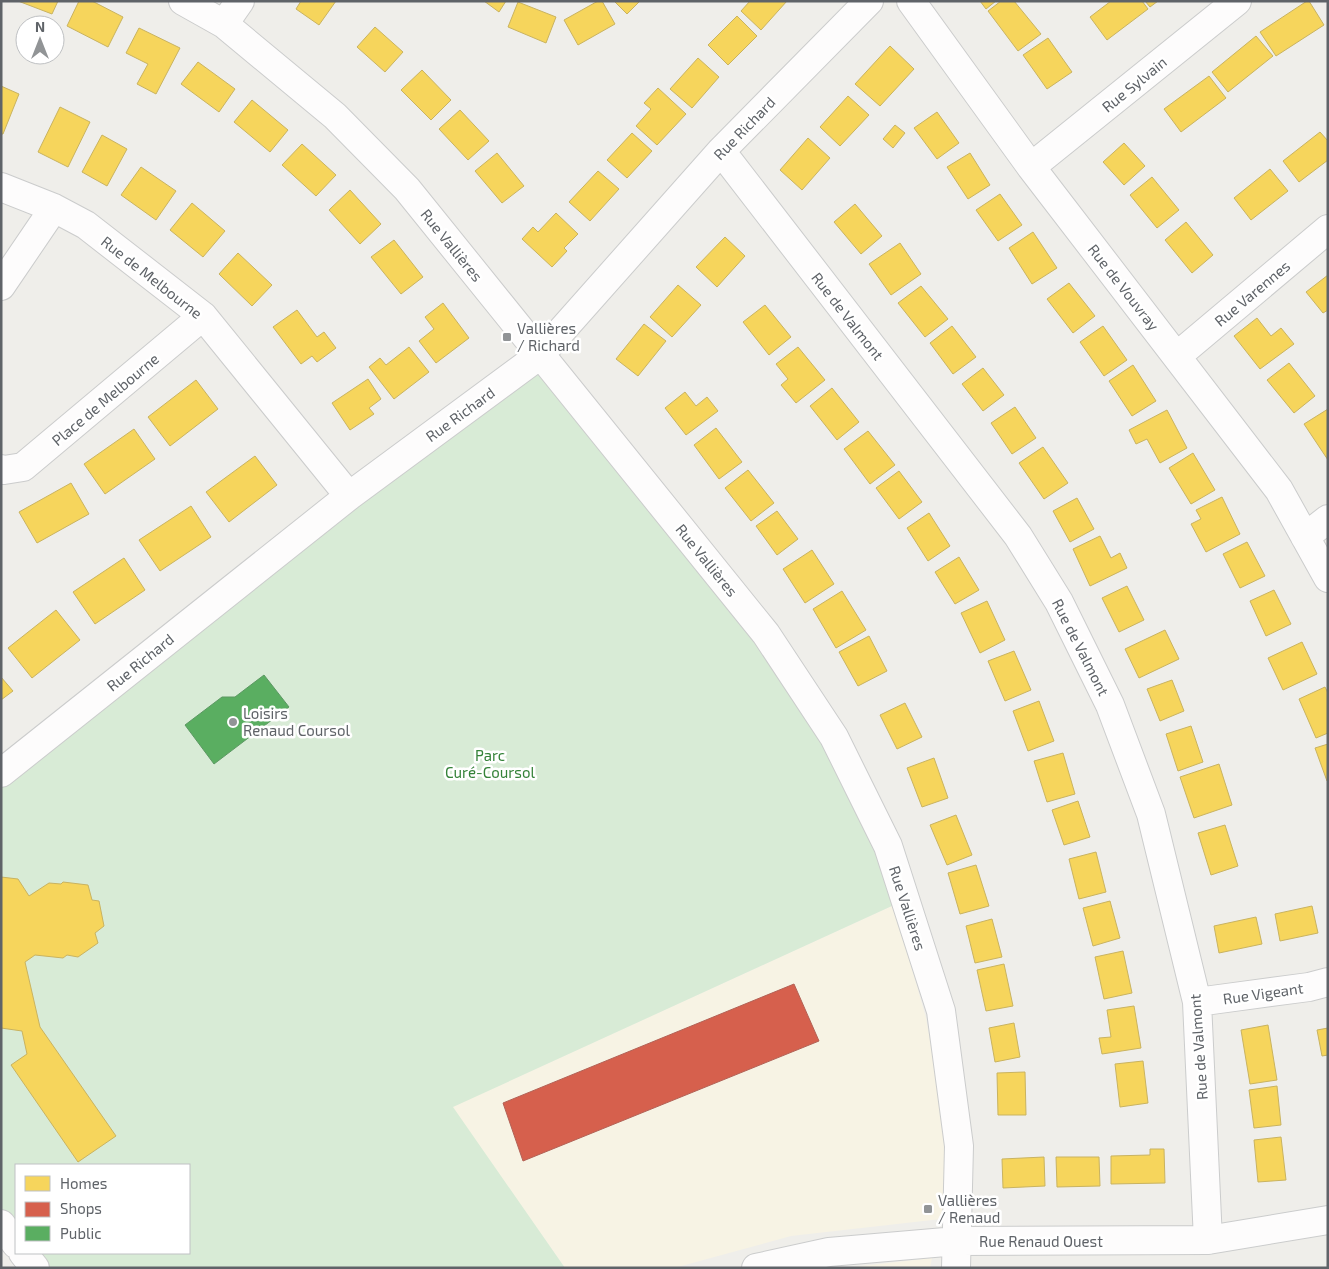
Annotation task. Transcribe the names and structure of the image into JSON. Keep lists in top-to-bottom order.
{
  "streets": {
    "street": [
      "Rue Sylvain",
      "Rue Richard",
      "Rue Vallières",
      "Rue de Melbourne",
      "Rue de Vouvray",
      "Rue Varennes",
      "Rue de Valmont",
      "Place de Melbourne",
      "Rue Vigeant",
      "Rue Renaud Ouest"
    ]
  },
  "crossings": [
    ["Rue Sylvain", "Rue de Vouvray"],
    ["Rue Richard", "Rue Vallières"],
    ["Rue Richard", "Rue de Melbourne"],
    ["Rue Richard", "Rue de Valmont"],
    ["Rue Vallières", "Rue Renaud Ouest"],
    ["Rue de Melbourne", "Place de Melbourne"],
    ["Rue de Vouvray", "Rue Varennes"],
    ["Rue de Valmont", "Rue Vigeant"],
    ["Rue de Valmont", "Rue Renaud Ouest"]
  ],
  "parks": ["Parc Curé-Coursol"],
  "places": {
    "transit": ["Vallières / Richard", "Vallières / Renaud"],
    "other": ["Loisirs Renaud Coursol"]
  },
  "legend": ["Homes", "Shops", "Public"],
  "north": "top"
}
